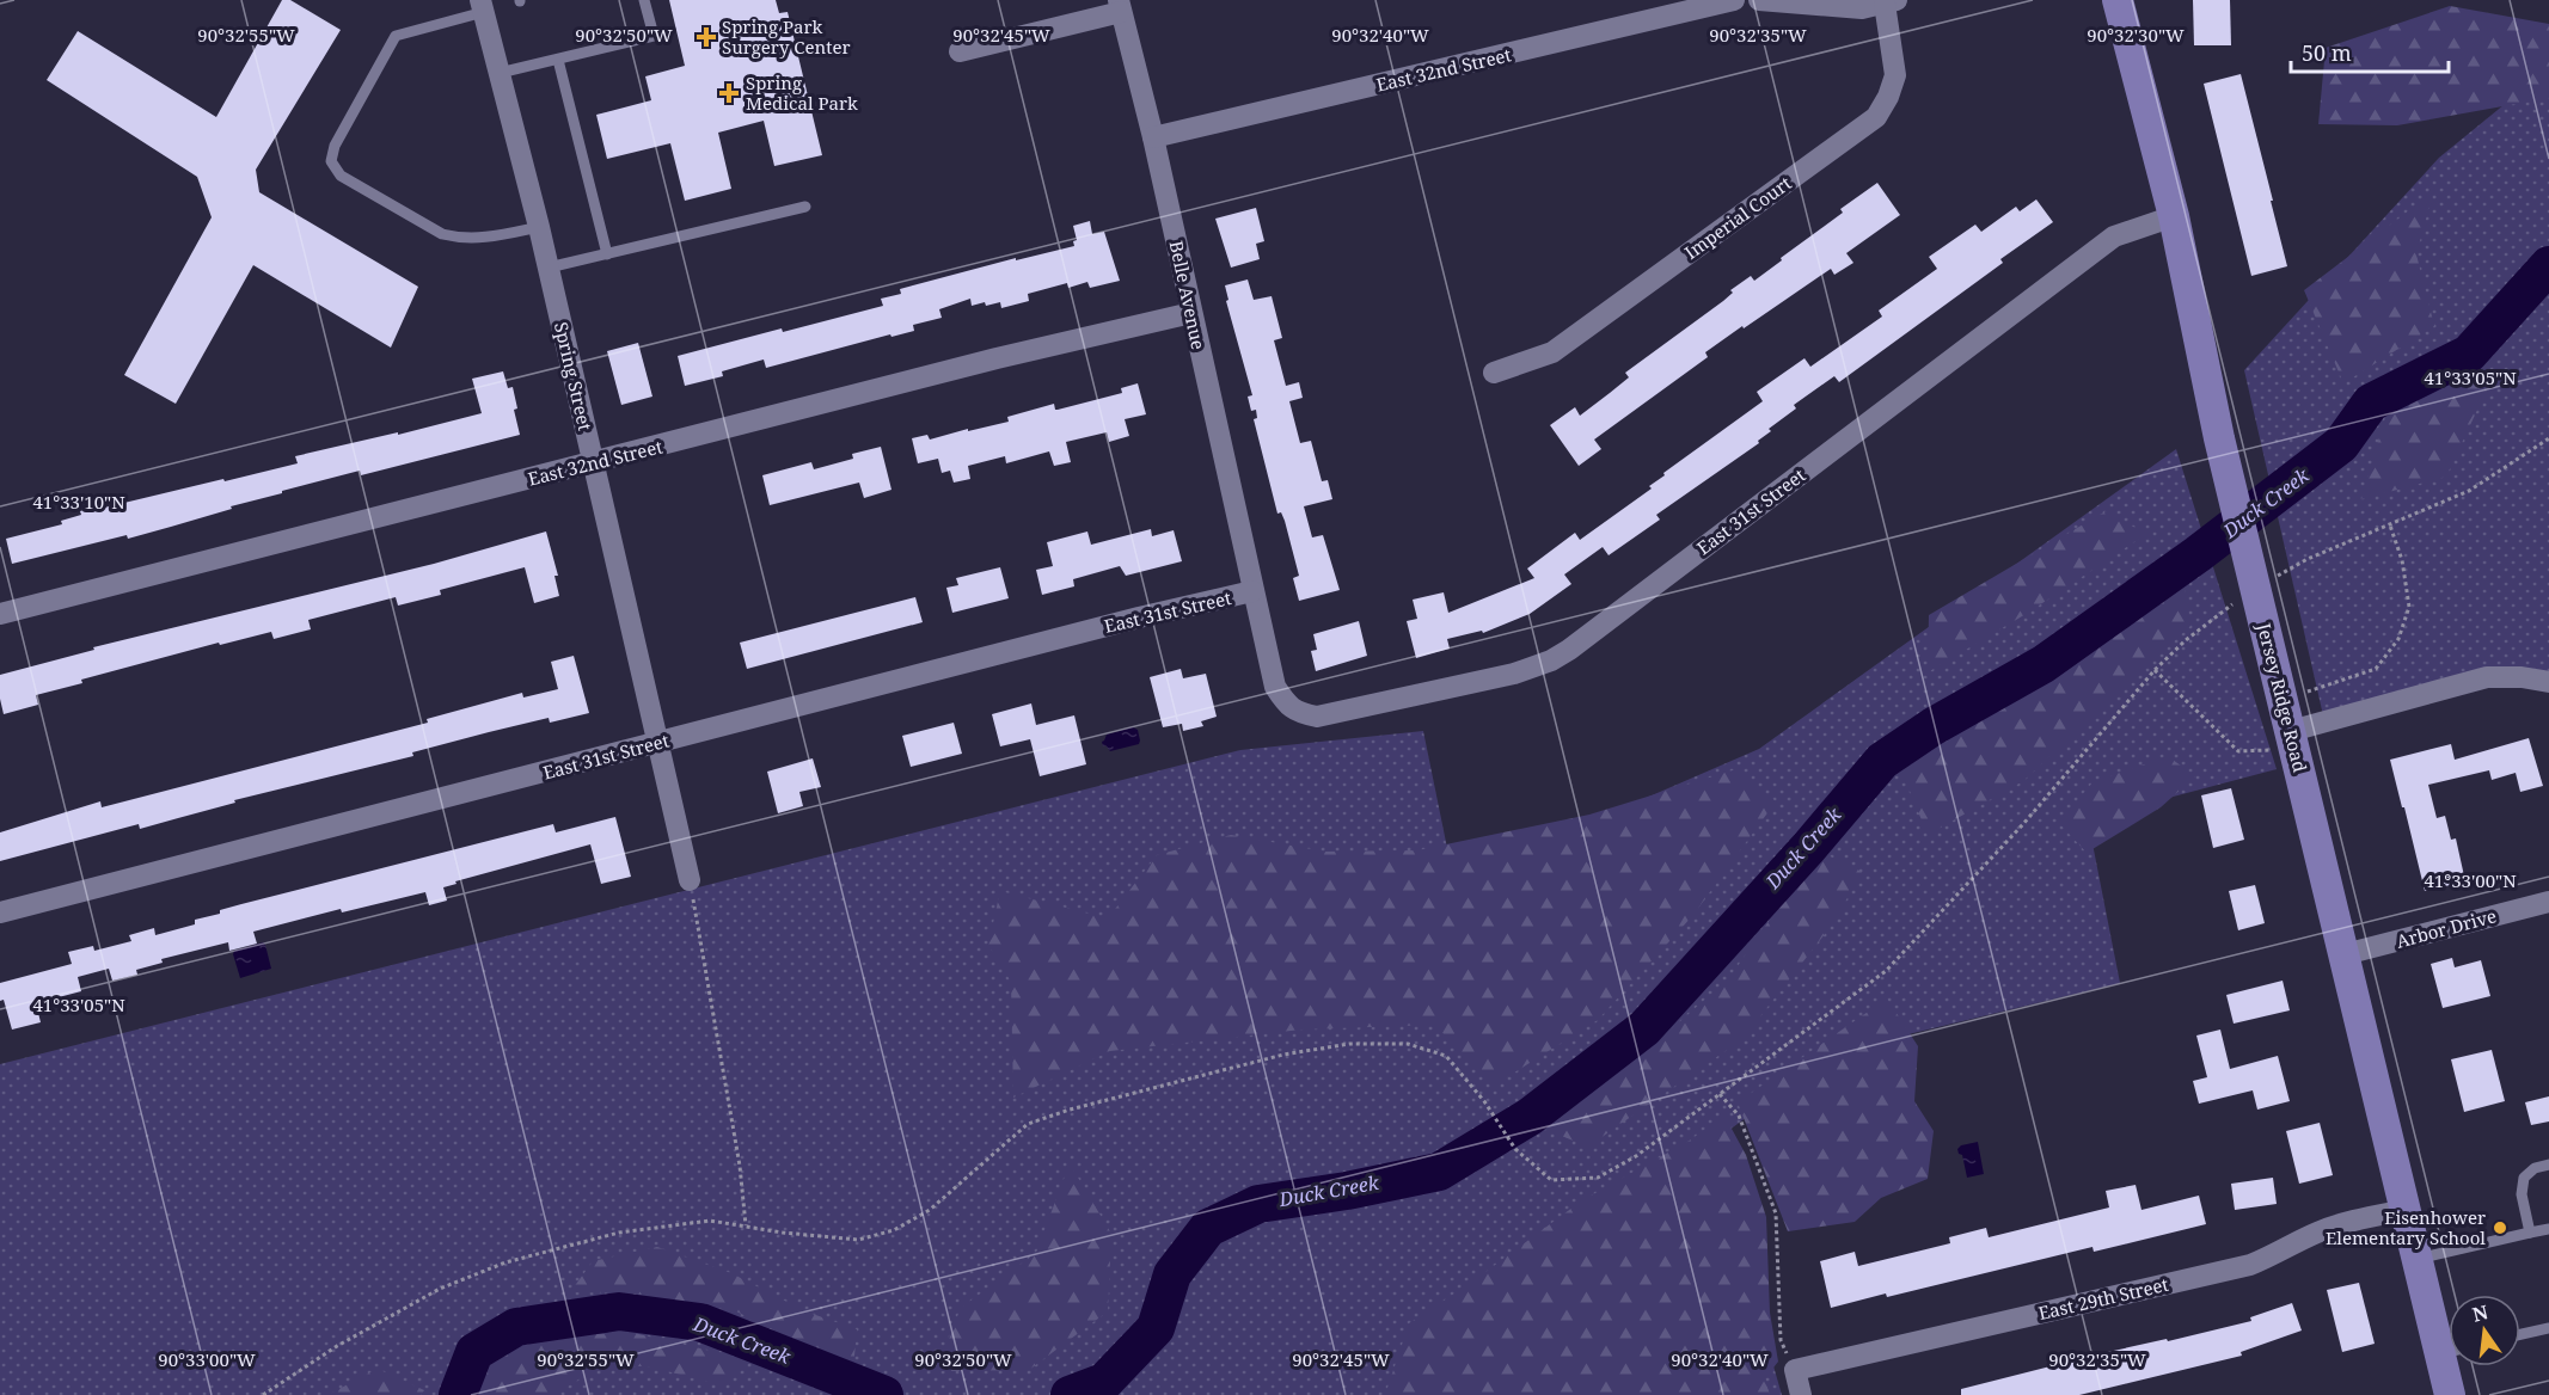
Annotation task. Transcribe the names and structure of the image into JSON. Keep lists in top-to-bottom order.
{
  "streets": {
    "street": [
      "East 32nd Street",
      "Imperial Court",
      "Belle Avenue",
      "Spring Street",
      "East 31st Street",
      "Jersey Ridge Road",
      "Arbor Drive",
      "East 29th Street"
    ]
  },
  "crossings": [
    ["East 32nd Street", "Belle Avenue"],
    ["East 32nd Street", "Spring Street"],
    ["Belle Avenue", "East 31st Street"],
    ["Spring Street", "East 31st Street"],
    ["East 31st Street", "Jersey Ridge Road"],
    ["Jersey Ridge Road", "Arbor Drive"],
    ["Jersey Ridge Road", "East 29th Street"]
  ],
  "water": ["Duck Creek"],
  "places": {
    "health": ["Spring Park Surgery Center", "Spring Medical Park"],
    "other": ["Eisenhower Elementary School"]
  },
  "scale_bar": "50 m",
  "north": "top",
  "coordinates": [
    "90°32'55\"W",
    "90°32'50\"W",
    "90°32'45\"W",
    "90°32'40\"W",
    "90°32'35\"W",
    "90°32'30\"W",
    "41°33'05\"N",
    "41°33'10\"N",
    "41°33'00\"N",
    "90°33'00\"W"
  ]
}
